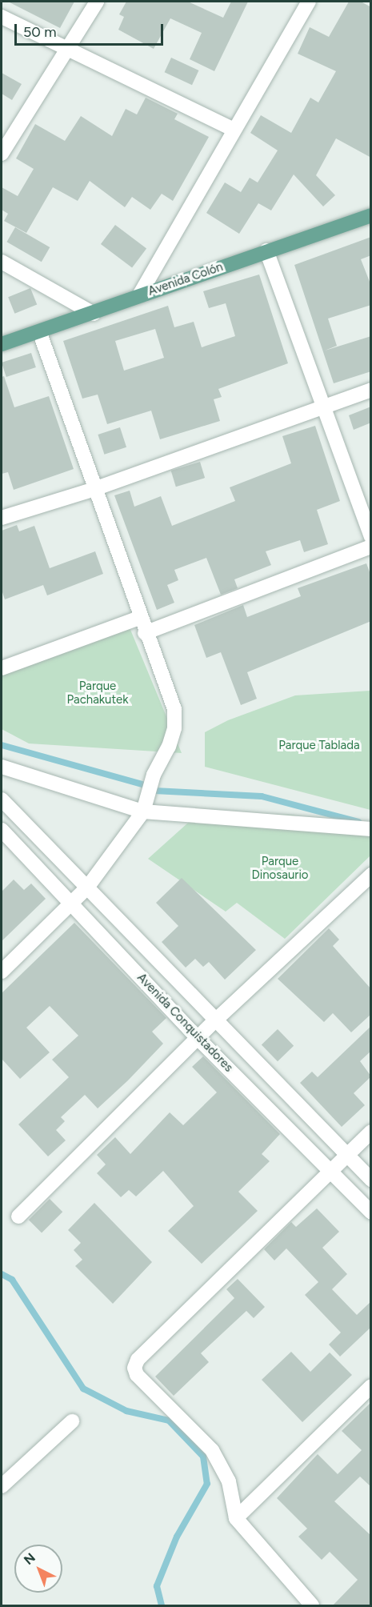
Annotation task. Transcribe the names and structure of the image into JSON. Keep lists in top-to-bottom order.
{
  "streets": {
    "main road": ["Avenida Colón"],
    "street": ["Avenida Conquistadores"]
  },
  "parks": ["Parque Pachakutek", "Parque Tablada", "Parque Dinosaurio"],
  "scale_bar": "50 m",
  "north": "top left"
}
